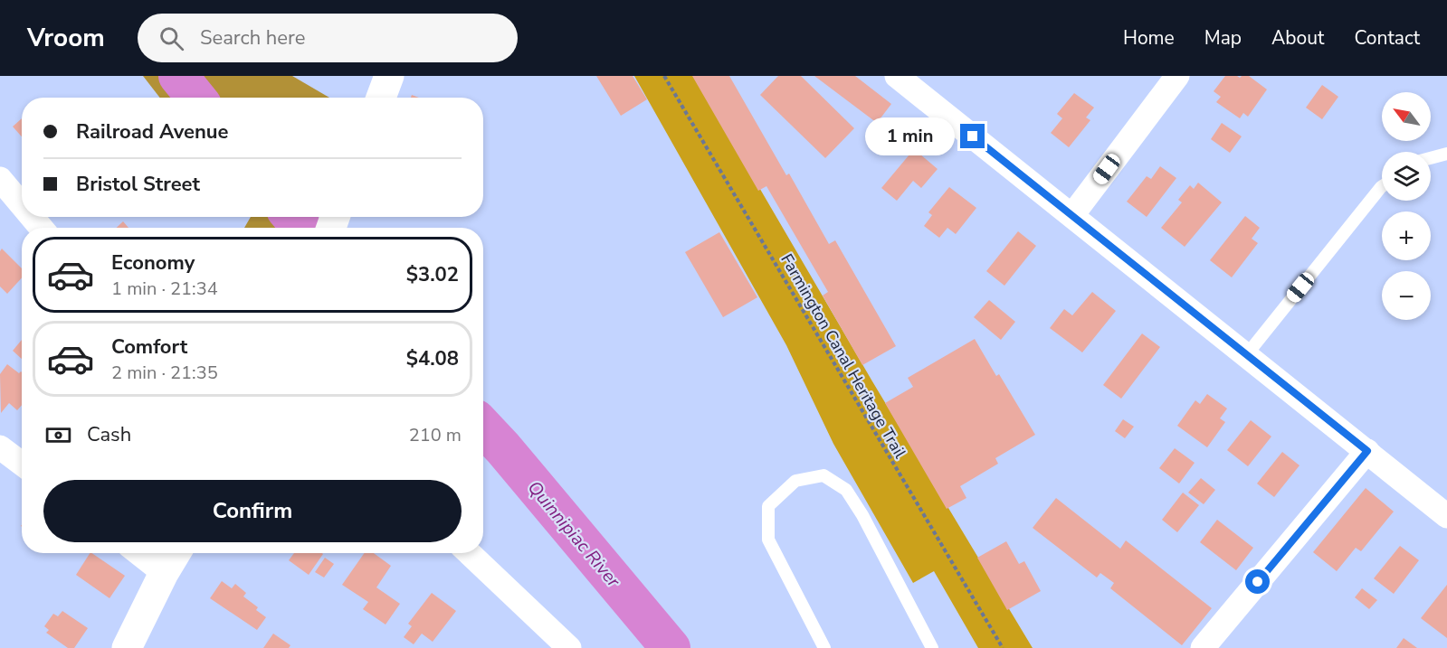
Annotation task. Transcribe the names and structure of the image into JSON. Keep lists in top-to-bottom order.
{
  "streets": {
    "path": ["Farmington Canal Heritage Trail"]
  },
  "water": ["Quinnipiac River"],
  "north": "top left",
  "page": {
    "header": "Vroom",
    "search": "Search here",
    "nav": [
      "Home",
      "Map",
      "About",
      "Contact"
    ],
    "map_buttons": ["+", "−"],
    "banner": ["Railroad Avenue", "Bristol Street"],
    "bubble": "1 min",
    "list": [
      {
        "name": "Economy",
        "note": "1 min · 21:34",
        "value": "$3.02"
      },
      {
        "name": "Comfort",
        "note": "2 min · 21:35",
        "value": "$4.08"
      }
    ],
    "pay": ["Cash", "210 m"],
    "buttons": "Confirm"
  }
}
